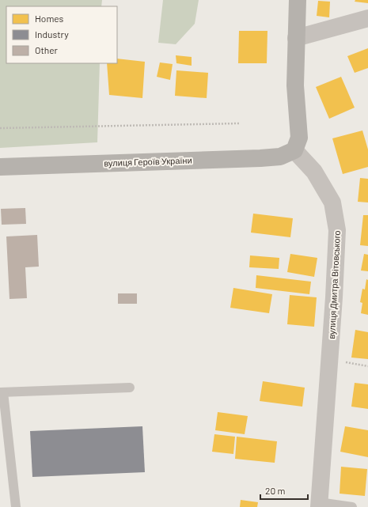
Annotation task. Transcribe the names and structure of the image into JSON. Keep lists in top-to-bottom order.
{
  "streets": {
    "main road": ["вулиця Героїв України"],
    "street": ["вулиця Дмитра Вітовського"]
  },
  "crossings": [
    ["вулиця Героїв України", "вулиця Дмитра Вітовського"]
  ],
  "legend": ["Homes", "Industry", "Other"],
  "scale_bar": "20 m"
}
